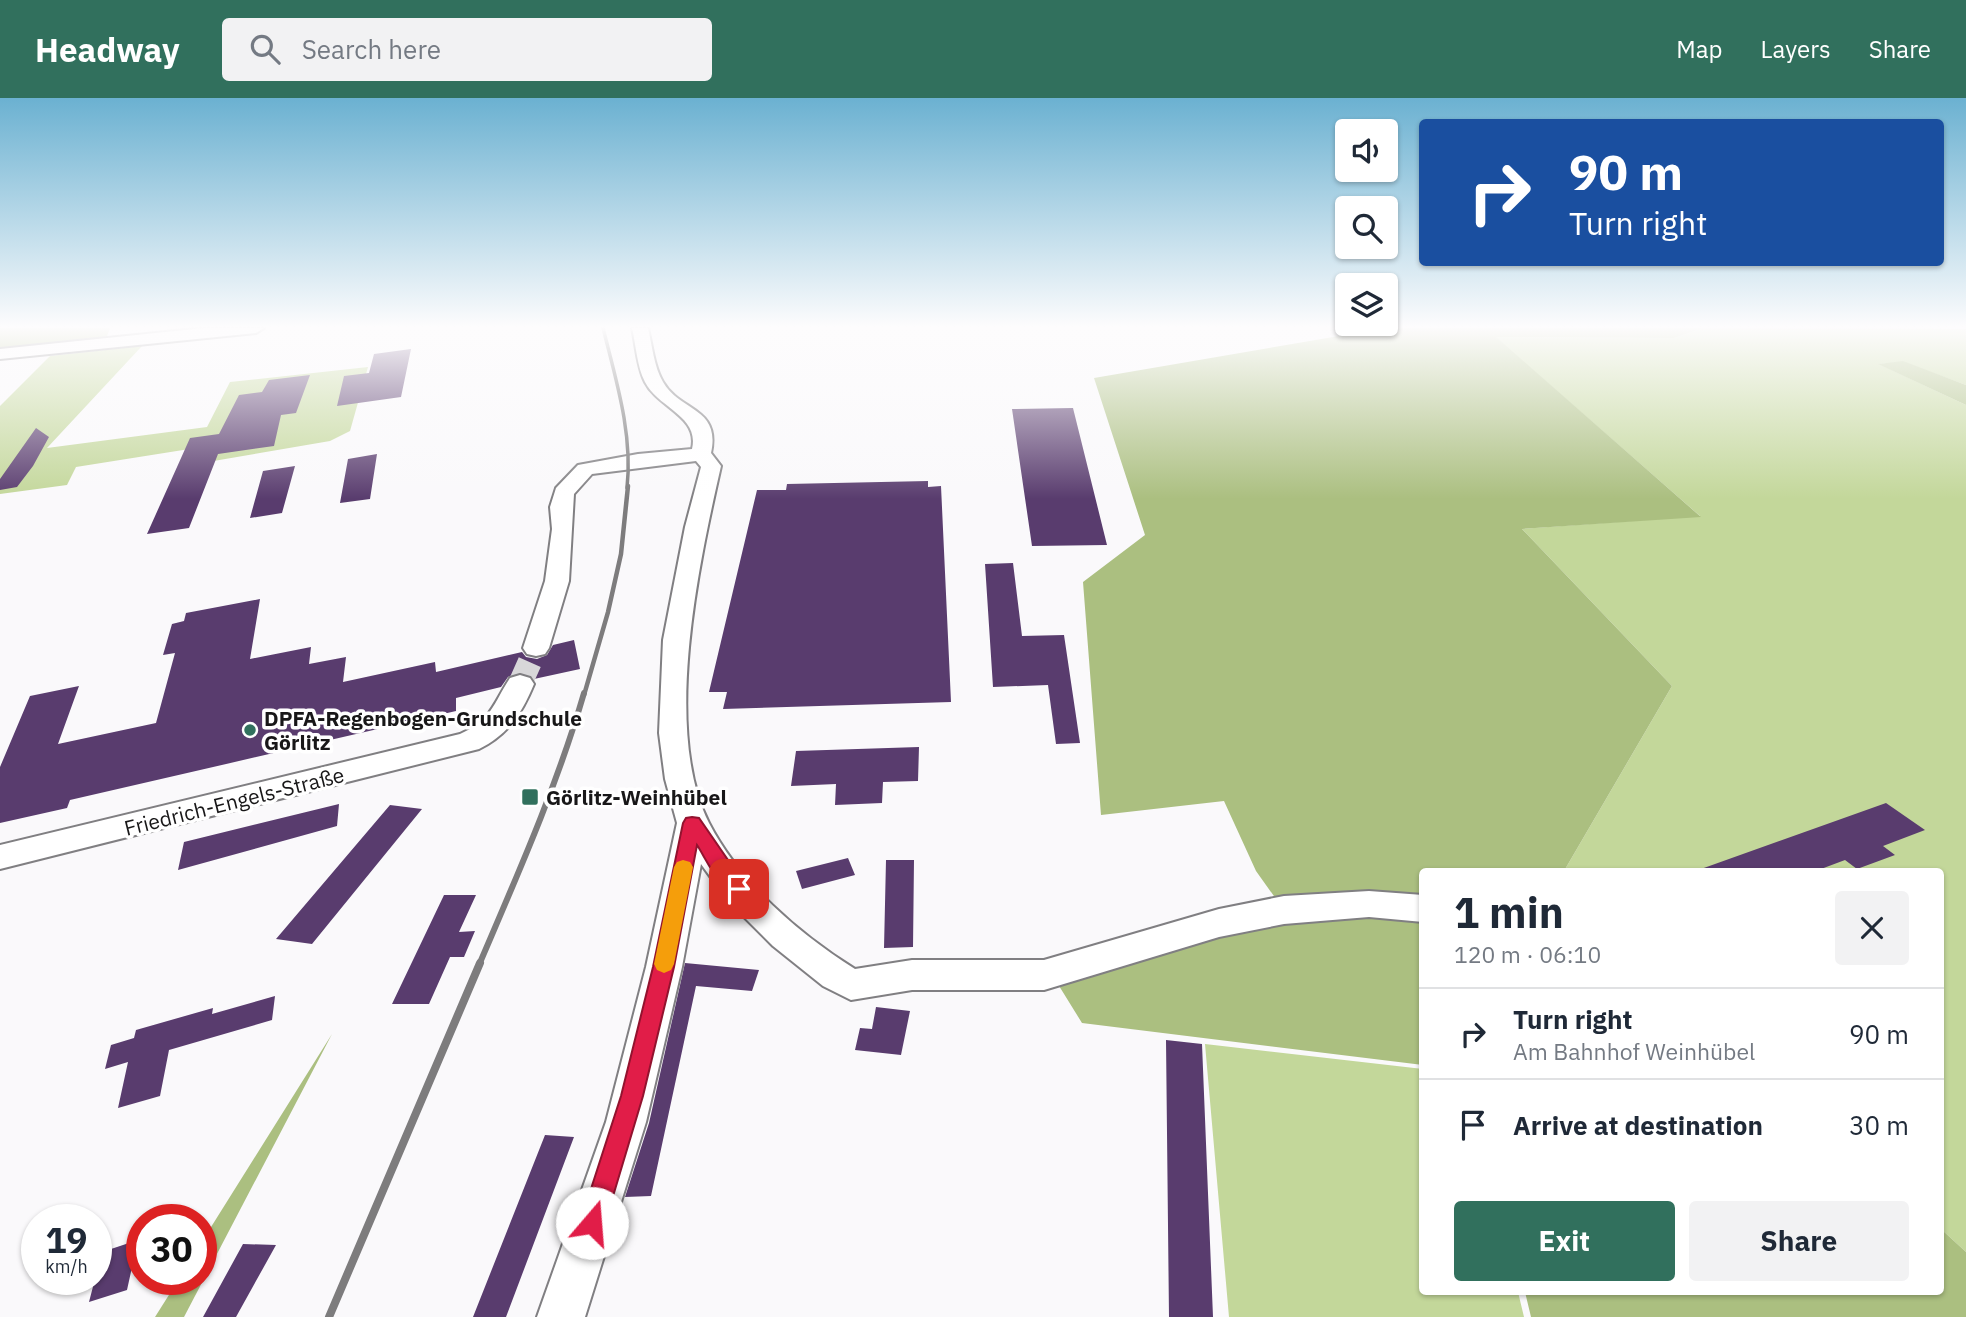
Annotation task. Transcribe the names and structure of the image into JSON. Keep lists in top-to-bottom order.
{
  "streets": {
    "street": ["Friedrich-Engels-Straße"]
  },
  "places": {
    "other": ["DPFA-Regenbogen-Grundschule Görlitz"],
    "transit": ["Görlitz-Weinhübel"]
  },
  "page": {
    "header": "Headway",
    "search": "Search here",
    "nav": ["Map", "Layers", "Share"],
    "turn": ["90 m", "Turn right"],
    "heading": ["1 min", "120 m · 06:10"],
    "list": [
      {
        "name": "Turn right",
        "note": "Am Bahnhof Weinhübel",
        "value": "90 m"
      },
      {
        "name": "Arrive at destination",
        "value": "30 m"
      }
    ],
    "buttons": ["Exit", "Share"],
    "speed": "19 km/h",
    "limit": "30"
  }
}
